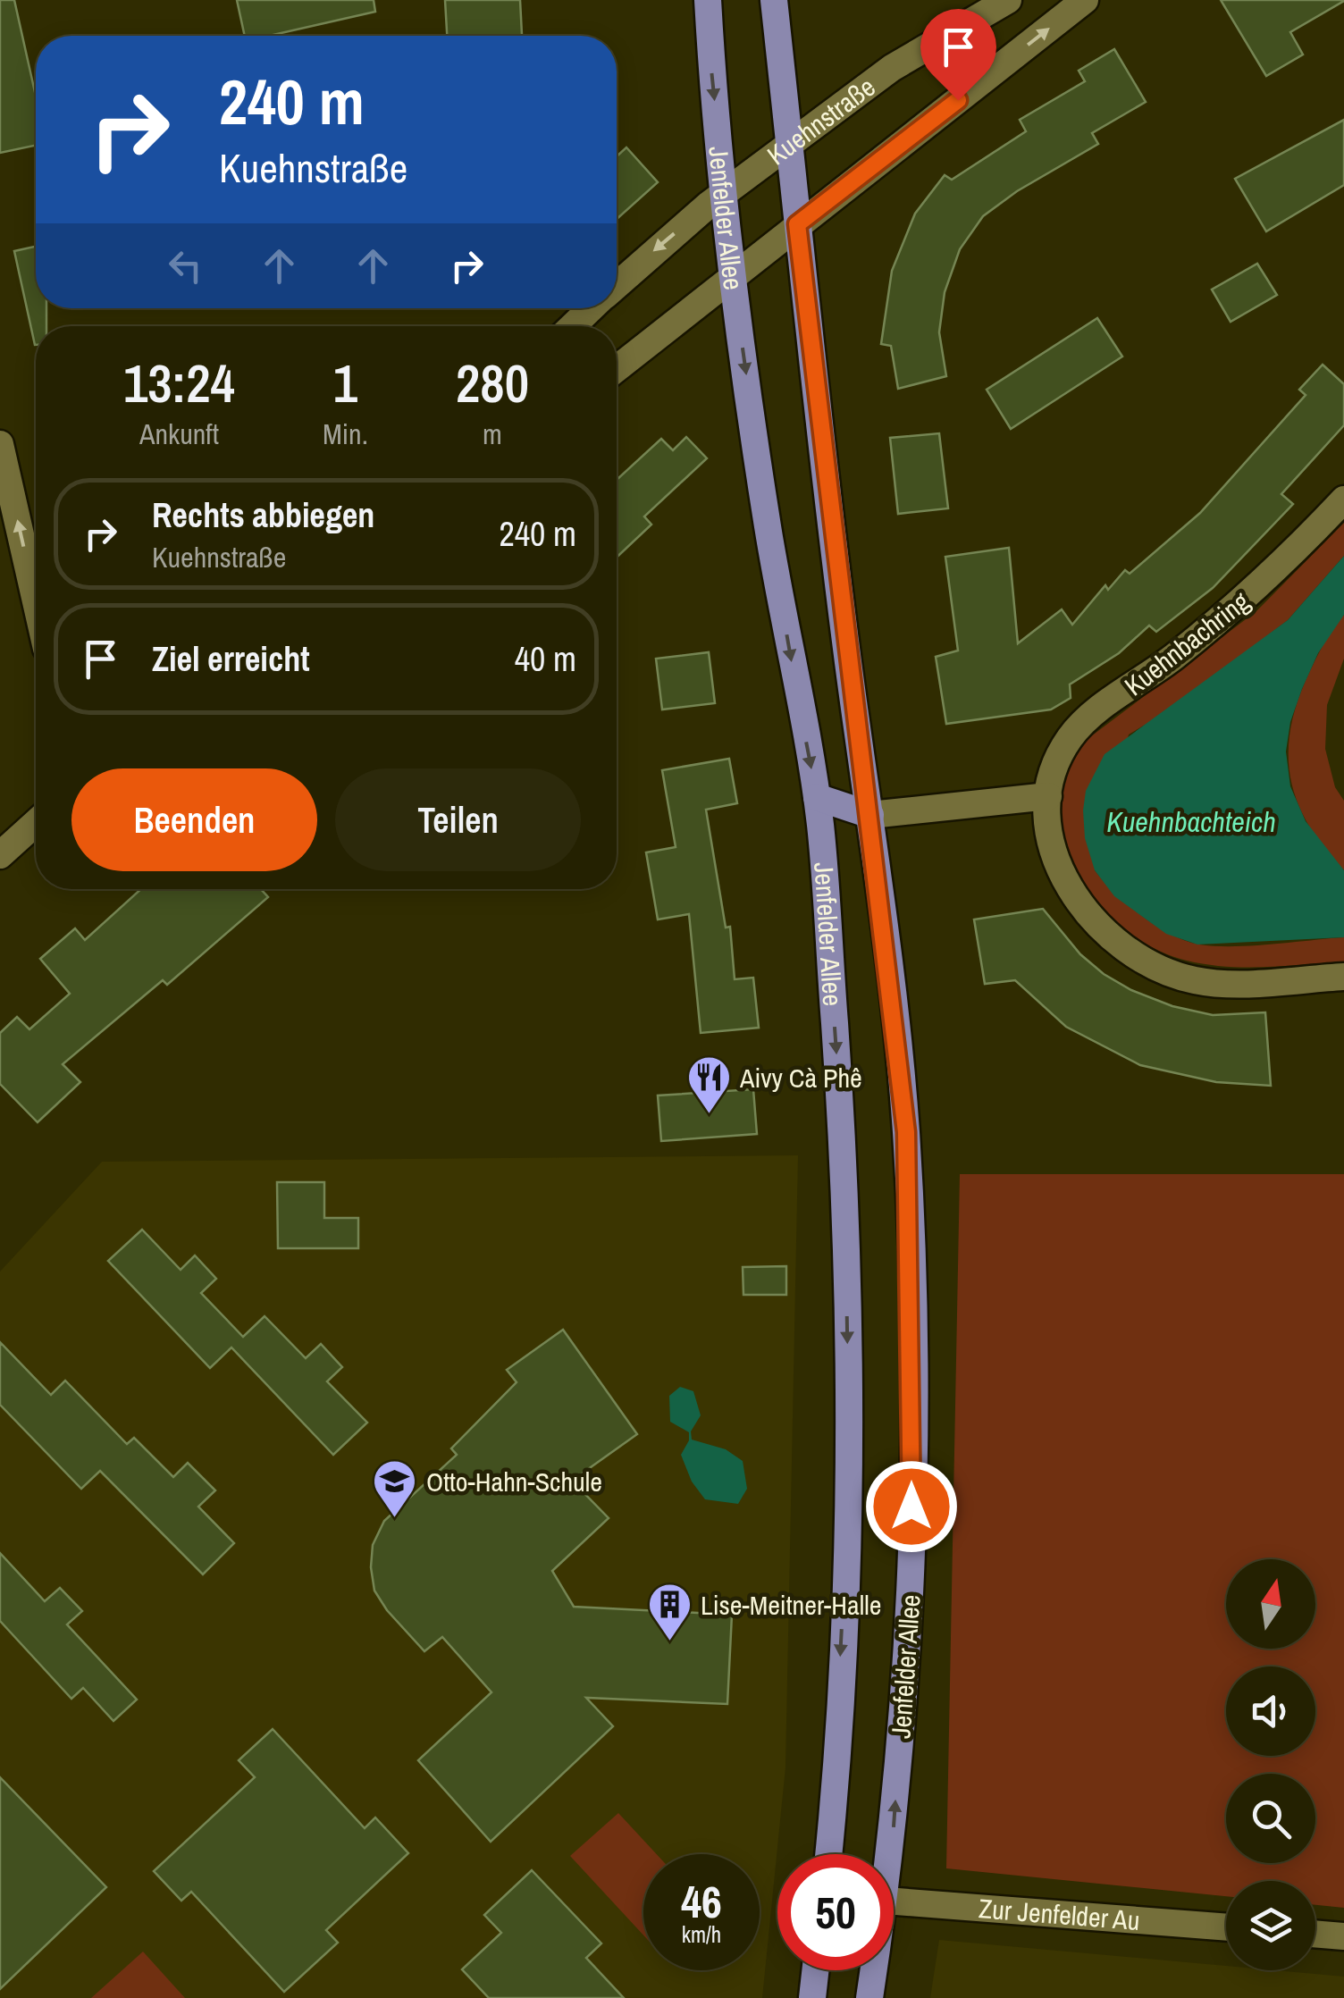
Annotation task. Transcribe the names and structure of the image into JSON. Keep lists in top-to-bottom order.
{
  "streets": {
    "main road": ["Jenfelder Allee"],
    "street": ["Kuehnstraße", "Kuehnbachring", "Zur Jenfelder Au"]
  },
  "crossings": [
    ["Kuehnstraße", "Jenfelder Allee"]
  ],
  "water": ["Kuehnbachteich"],
  "places": {
    "restaurant": ["Aivy Cà Phê"],
    "school or university": ["Otto-Hahn-Schule"],
    "building": ["Lise-Meitner-Halle"]
  },
  "north": "top",
  "page": {
    "turn": ["240 m", "Kuehnstraße"],
    "eta": [
      "13:24",
      "Ankunft",
      "1",
      "Min.",
      "280",
      "m"
    ],
    "list": [
      {
        "name": "Rechts abbiegen",
        "note": "Kuehnstraße",
        "value": "240 m"
      },
      {
        "name": "Ziel erreicht",
        "value": "40 m"
      }
    ],
    "buttons": ["Beenden", "Teilen"],
    "speed": "46 km/h",
    "limit": "50"
  }
}
